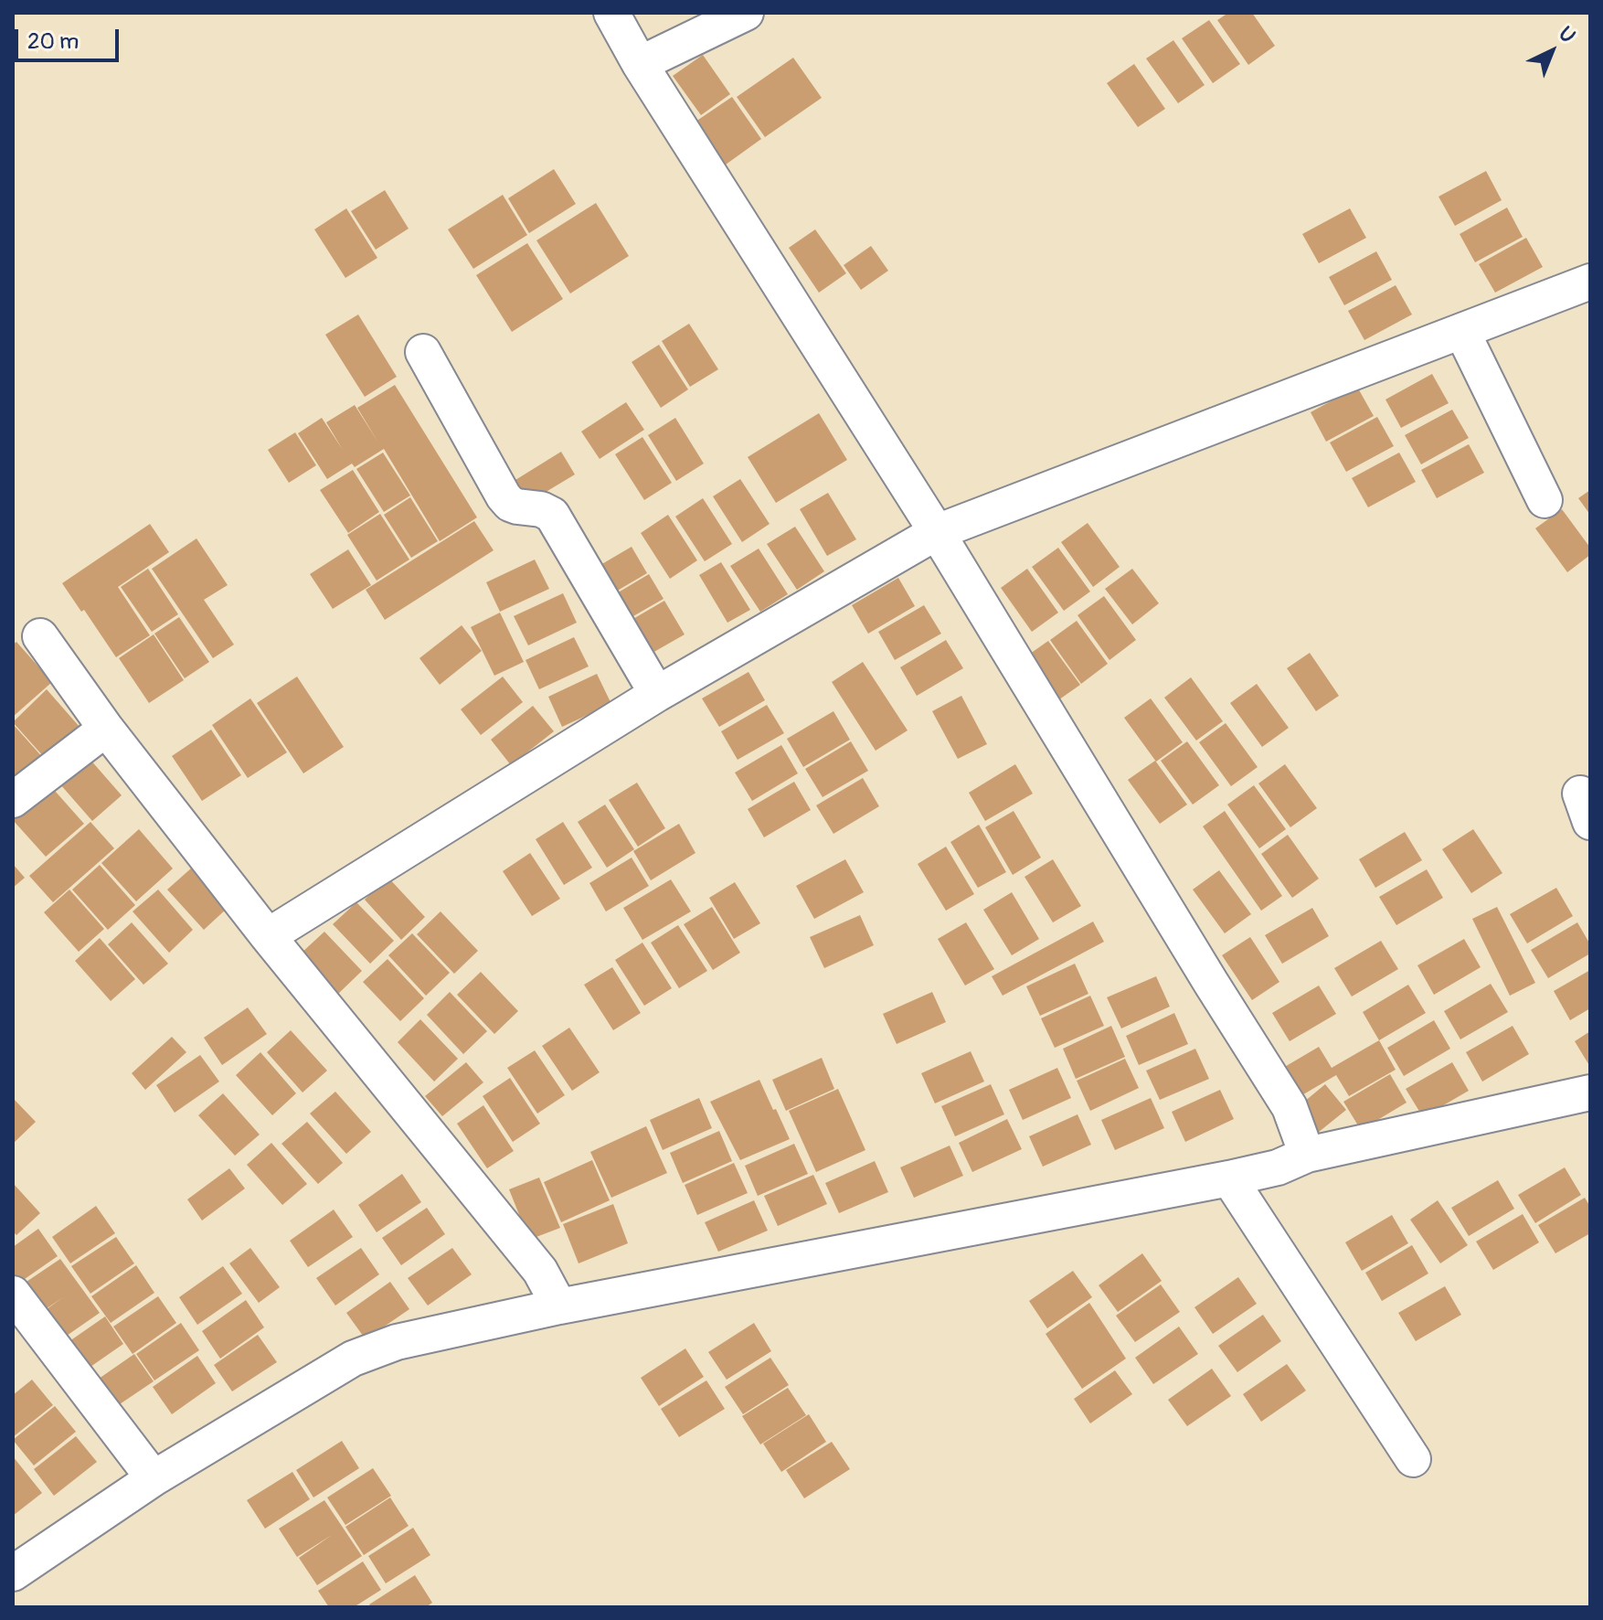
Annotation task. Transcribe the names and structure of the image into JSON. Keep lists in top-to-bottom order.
{
  "scale_bar": "20 m",
  "north": "top right"
}
